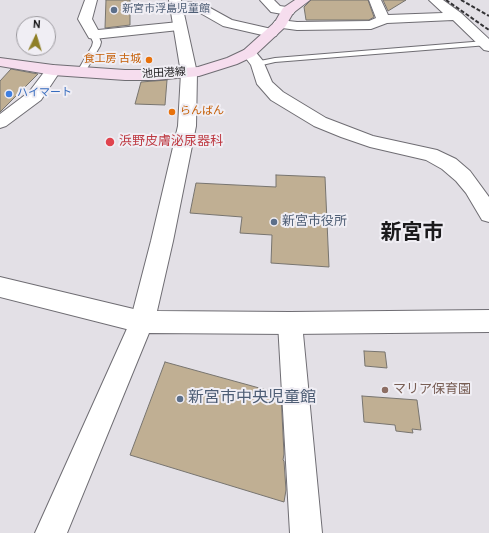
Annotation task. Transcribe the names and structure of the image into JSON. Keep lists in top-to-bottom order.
{
  "streets": {
    "main road": ["池田港線"]
  },
  "districts": ["新宮市"],
  "places": [
    "新宮市浮島児童館",
    "食工房 古城",
    "ハイマート",
    "らんばん",
    "浜野皮膚泌尿器科",
    "新宮市役所",
    "マリア保育園",
    "新宮市中央児童館"
  ],
  "north": "top"
}
